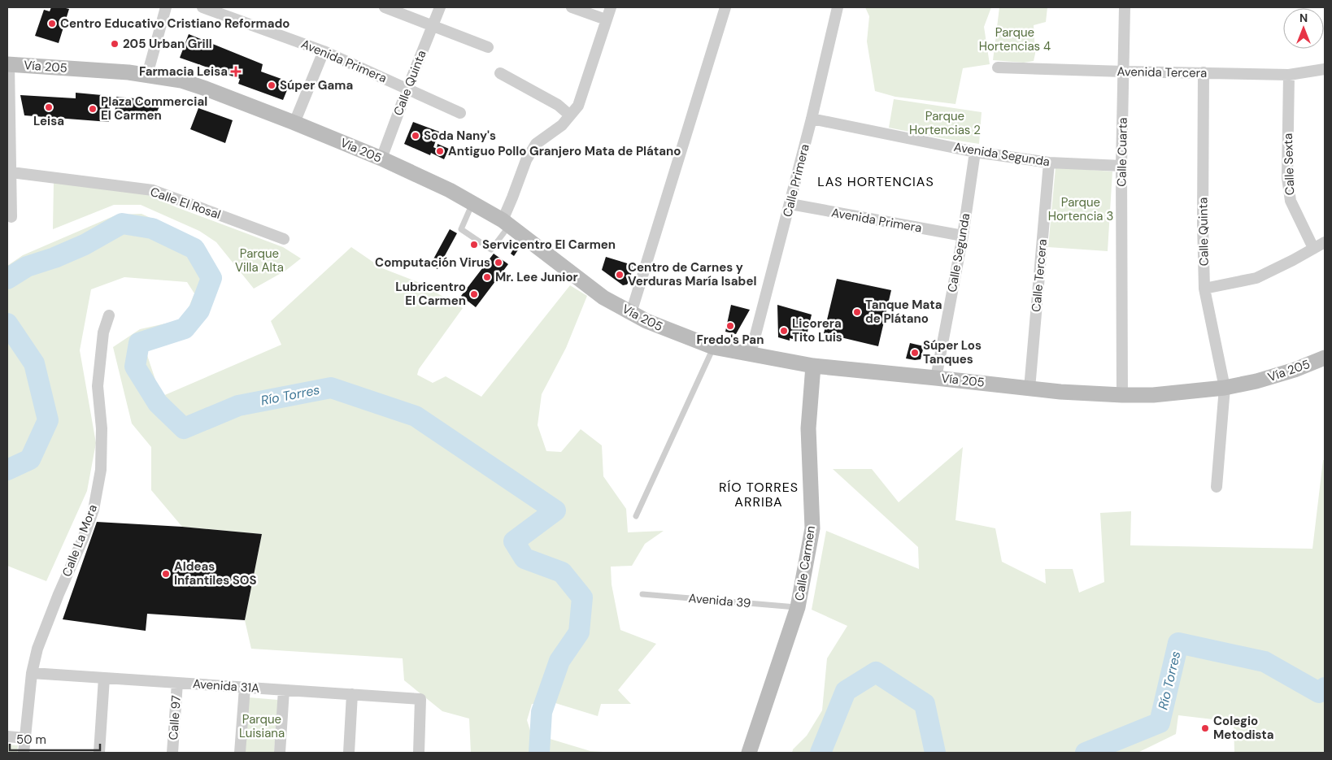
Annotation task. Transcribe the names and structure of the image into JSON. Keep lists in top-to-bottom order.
{
  "streets": {
    "main road": ["Vía 205", "Calle Carmen"],
    "street": [
      "Avenida Primera",
      "Avenida Tercera",
      "Calle Quinta",
      "Calle Cuarta",
      "Avenida Segunda",
      "Calle Sexta",
      "Calle Primera",
      "Calle El Rosal",
      "Calle Segunda",
      "Calle Tercera",
      "Calle La Mora",
      "Avenida 31A",
      "Calle 97"
    ],
    "lane": ["Avenida 39"]
  },
  "crossings": [
    ["Avenida Primera", "Calle Quinta"],
    ["Avenida Primera", "Calle Primera"],
    ["Avenida Primera", "Calle Segunda"],
    ["Vía 205", "Calle Quinta"],
    ["Vía 205", "Calle Cuarta"],
    ["Vía 205", "Calle Primera"],
    ["Vía 205", "Calle Segunda"],
    ["Vía 205", "Calle Tercera"],
    ["Vía 205", "Calle Carmen"],
    ["Avenida Tercera", "Calle Quinta"],
    ["Avenida Tercera", "Calle Cuarta"],
    ["Avenida Tercera", "Calle Sexta"],
    ["Calle Cuarta", "Avenida Segunda"],
    ["Avenida Segunda", "Calle Primera"],
    ["Avenida Segunda", "Calle Segunda"],
    ["Avenida Segunda", "Calle Tercera"],
    ["Calle La Mora", "Avenida 31A"],
    ["Calle Carmen", "Avenida 39"],
    ["Avenida 31A", "Calle 97"]
  ],
  "districts": ["LAS HORTENCIAS", "RÍO TORRES ARRIBA"],
  "water": ["Río Torres"],
  "parks": [
    "Parque Hortencias 4",
    "Parque Hortencias 2",
    "Parque Hortencia 3",
    "Parque Villa Alta",
    "Parque Luisiana"
  ],
  "places": {
    "other": [
      "Centro Educativo Cristiano Reformado",
      "205 Urban Grill",
      "Súper Gama",
      "Leisa",
      "Plaza Commercial El Carmen",
      "Soda Nany's",
      "Antiguo Pollo Granjero Mata de Plátano",
      "Servicentro El Carmen",
      "Computación Virus",
      "Centro de Carnes y Verduras María Isabel",
      "Mr. Lee Junior",
      "Lubricentro El Carmen",
      "Tanque Mata de Plátano",
      "Fredo's Pan",
      "Licorera Tito Luis",
      "Súper Los Tanques",
      "Aldeas Infantiles SOS",
      "Colegio Metodista"
    ],
    "health": ["Farmacia Leisa"]
  },
  "scale_bar": "50 m",
  "north": "top"
}
